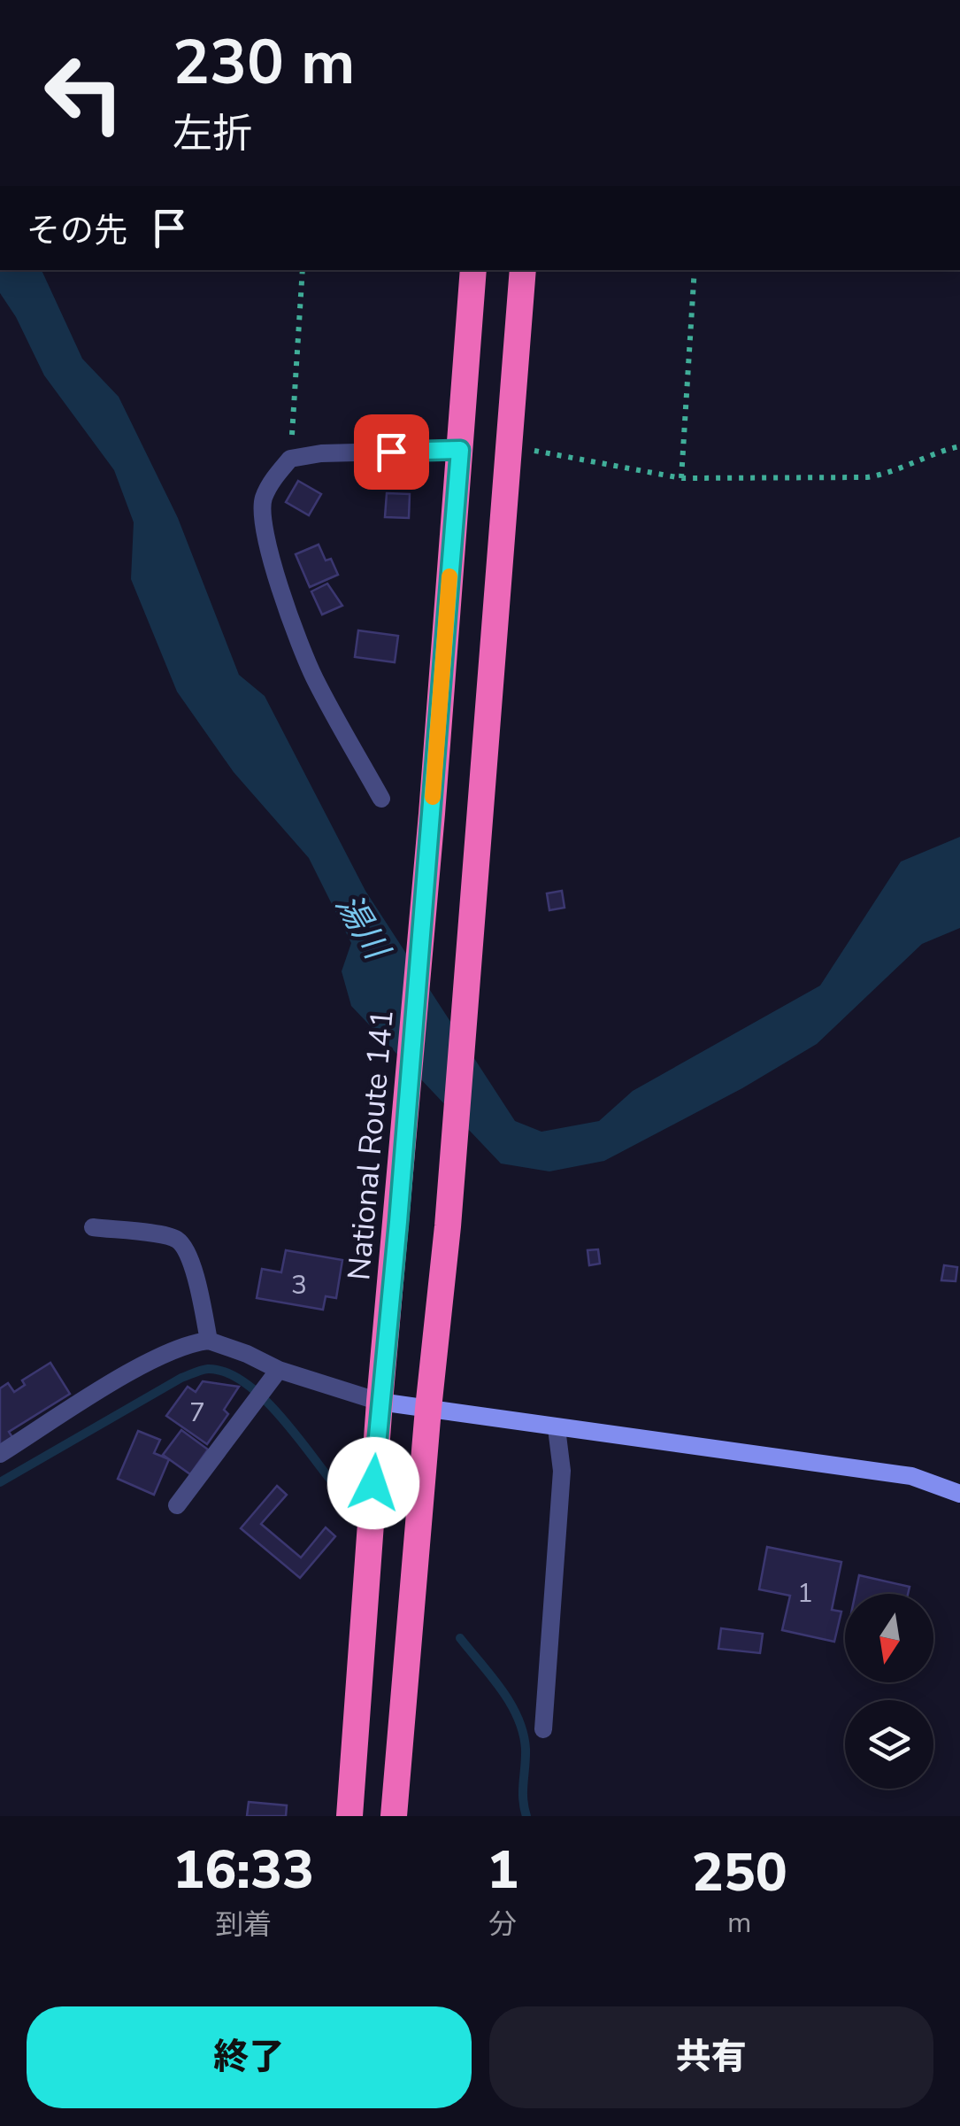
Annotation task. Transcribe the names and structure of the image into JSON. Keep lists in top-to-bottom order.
{
  "streets": {
    "highway": ["National Route 141"]
  },
  "water": ["湯川"],
  "house_numbers": ["3", "7", "1"],
  "north": "bottom",
  "page": {
    "turn": ["230 m", "左折"],
    "then": "その先",
    "eta": [
      "16:33",
      "到着",
      "1",
      "分",
      "250",
      "m"
    ],
    "buttons": ["終了", "共有"]
  }
}
